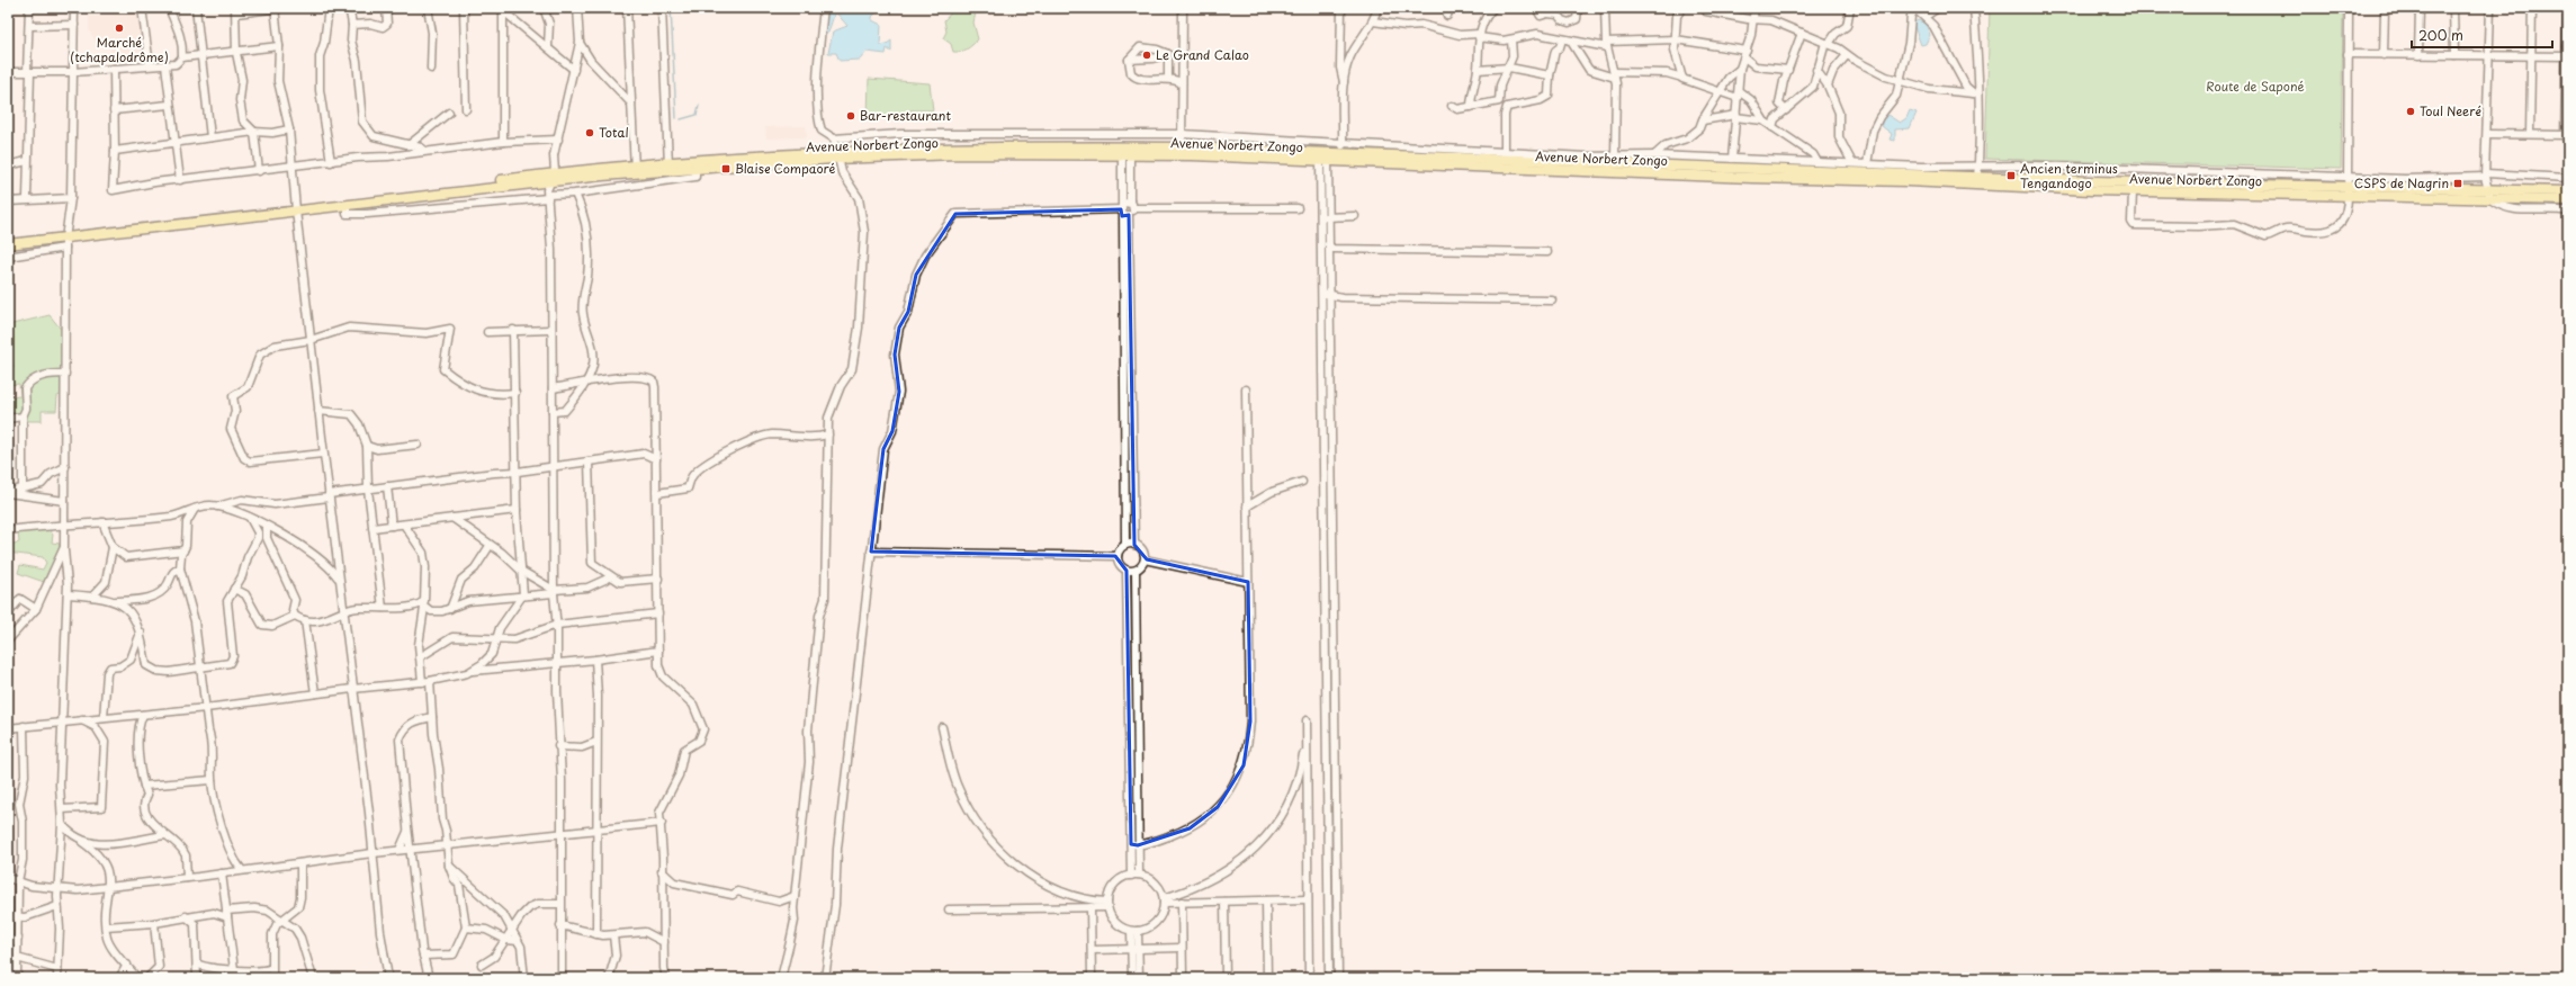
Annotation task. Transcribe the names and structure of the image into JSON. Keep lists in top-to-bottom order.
{
  "streets": {
    "main road": ["Avenue Norbert Zongo"]
  },
  "parks": ["Route de Saponé"],
  "places": {
    "other": [
      "Marché (tchapalodrôme)",
      "Le Grand Calao",
      "Toul Neeré",
      "Bar-restaurant",
      "Total"
    ],
    "transit": ["Blaise Compaoré", "Ancien terminus Tengandogo", "CSPS de Nagrin"]
  },
  "scale_bar": "200 m"
}
